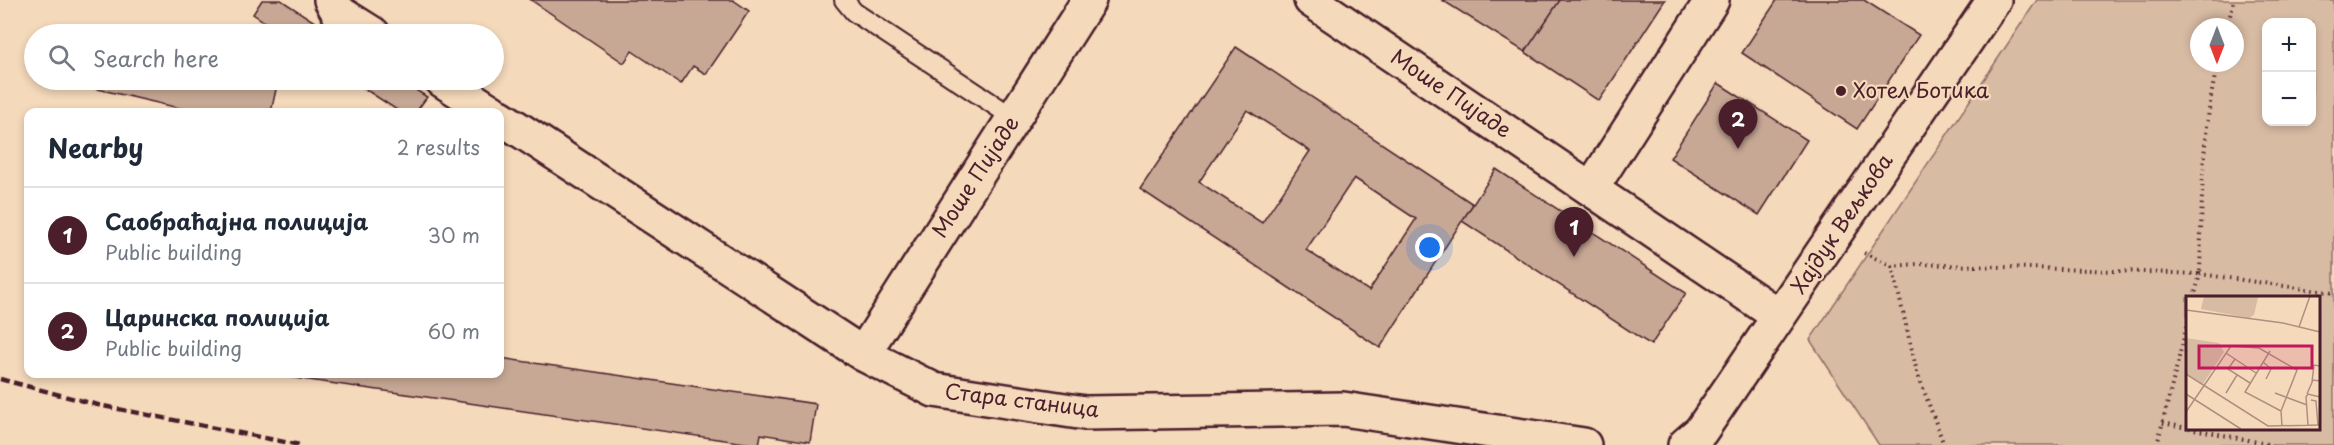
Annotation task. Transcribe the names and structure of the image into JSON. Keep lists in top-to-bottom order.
{
  "streets": {
    "street": ["Моше Пијаде", "Хајдук Вељкова", "Стара станица"]
  },
  "crossings": [
    ["Моше Пијаде", "Хајдук Вељкова"],
    ["Моше Пијаде", "Стара станица"]
  ],
  "places": ["Хотел Ботика"],
  "north": "bottom",
  "page": {
    "map_buttons": ["+", "−"],
    "search": "Search here",
    "pins": ["2", "1"],
    "heading": ["Nearby", "2 results"],
    "list": [
      {
        "mark": "1",
        "name": "Саобраћајна полиција",
        "note": "Public building",
        "value": "30 m"
      },
      {
        "mark": "2",
        "name": "Царинска полиција",
        "note": "Public building",
        "value": "60 m"
      }
    ]
  }
}
